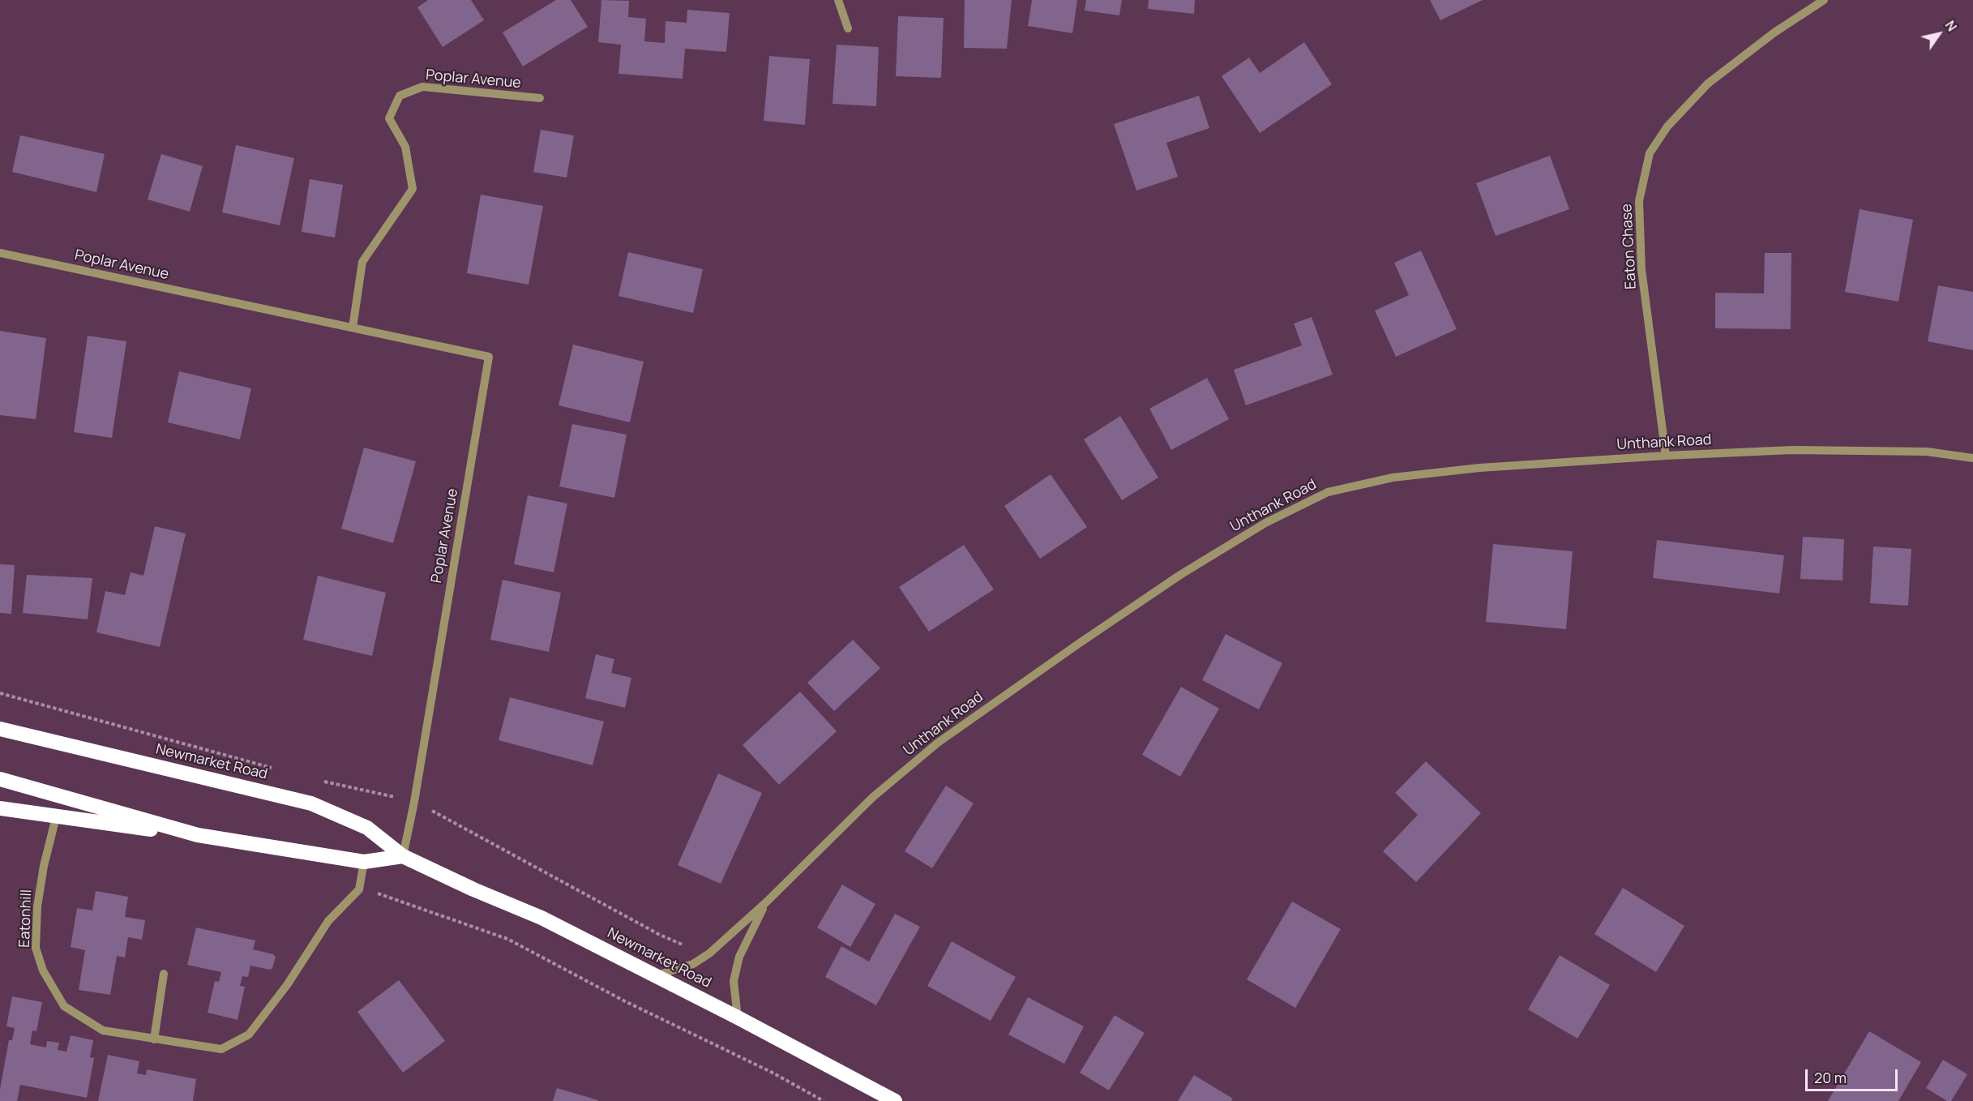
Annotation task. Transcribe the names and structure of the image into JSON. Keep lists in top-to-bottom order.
{
  "streets": {
    "highway": ["Newmarket Road"],
    "street": [
      "Poplar Avenue",
      "Eaton Chase",
      "Unthank Road",
      "Eatonhill"
    ]
  },
  "crossings": [
    ["Poplar Avenue", "Newmarket Road"],
    ["Eaton Chase", "Unthank Road"],
    ["Unthank Road", "Newmarket Road"]
  ],
  "scale_bar": "20 m",
  "north": "top right"
}
